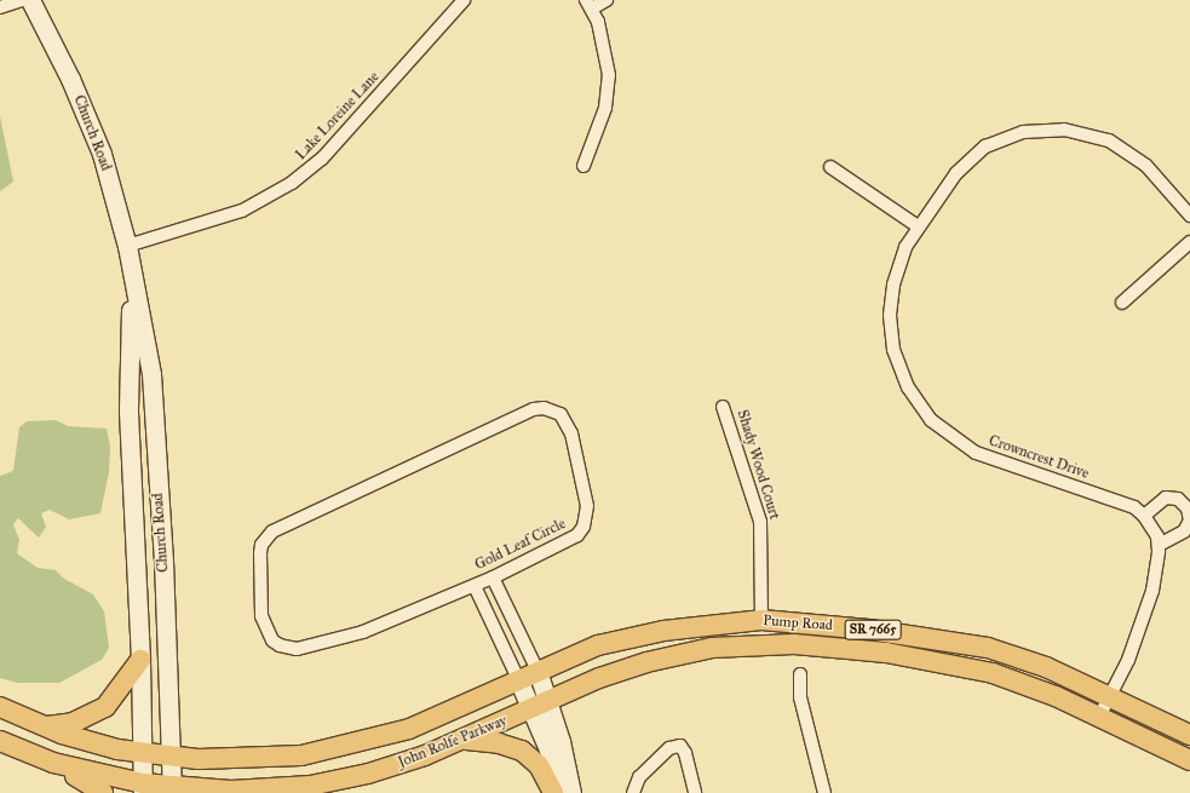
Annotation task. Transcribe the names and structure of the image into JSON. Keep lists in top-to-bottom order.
{
  "streets": {
    "main road": [
      "Church Road",
      "Pump Road",
      "SR 7665",
      "John Rolfe Parkway"
    ],
    "street": [
      "Lake Loreine Lane",
      "Crowncrest Drive",
      "Shady Wood Court",
      "Gold Leaf Circle"
    ]
  },
  "crossings": [
    ["Lake Loreine Lane", "Church Road"],
    ["Church Road", "John Rolfe Parkway"],
    ["Crowncrest Drive", "Pump Road"],
    ["Shady Wood Court", "Pump Road"],
    ["Pump Road", "John Rolfe Parkway"]
  ]
}
